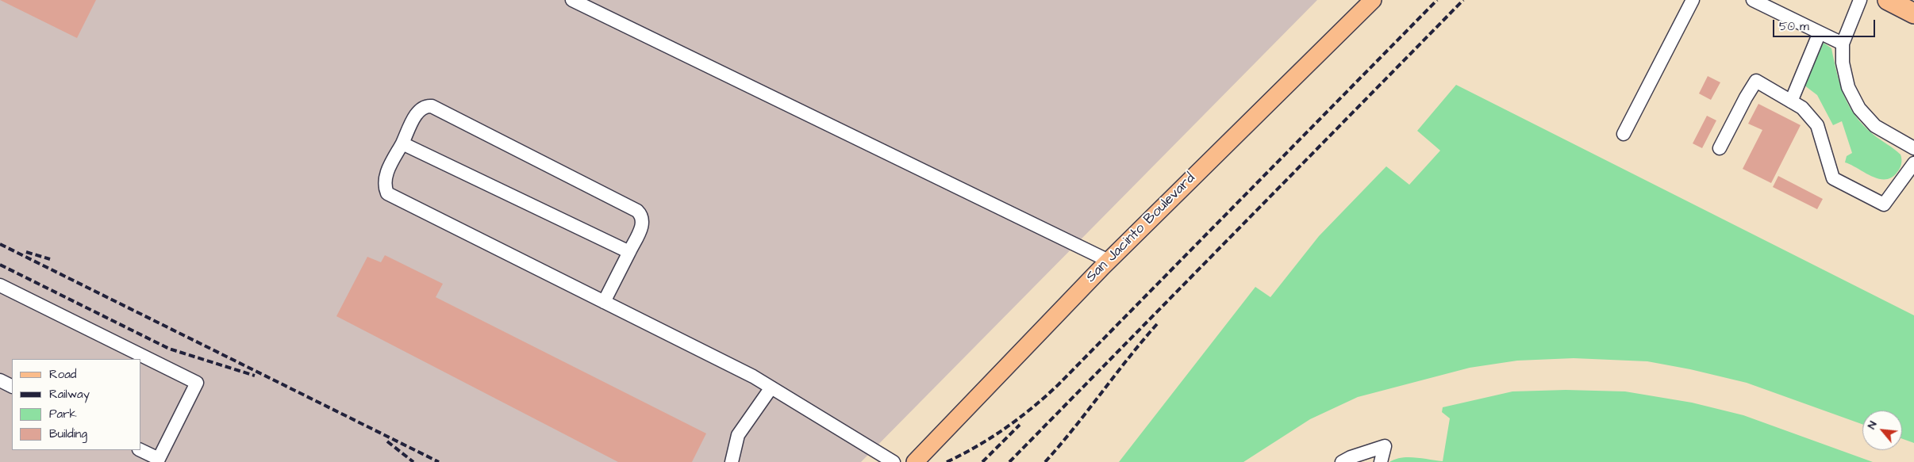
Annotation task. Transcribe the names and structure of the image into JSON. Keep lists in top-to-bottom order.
{
  "streets": {
    "main road": ["San Jacinto Boulevard"]
  },
  "legend": [
    "Road",
    "Railway",
    "Park",
    "Building"
  ],
  "scale_bar": "50 m",
  "north": "top left"
}
